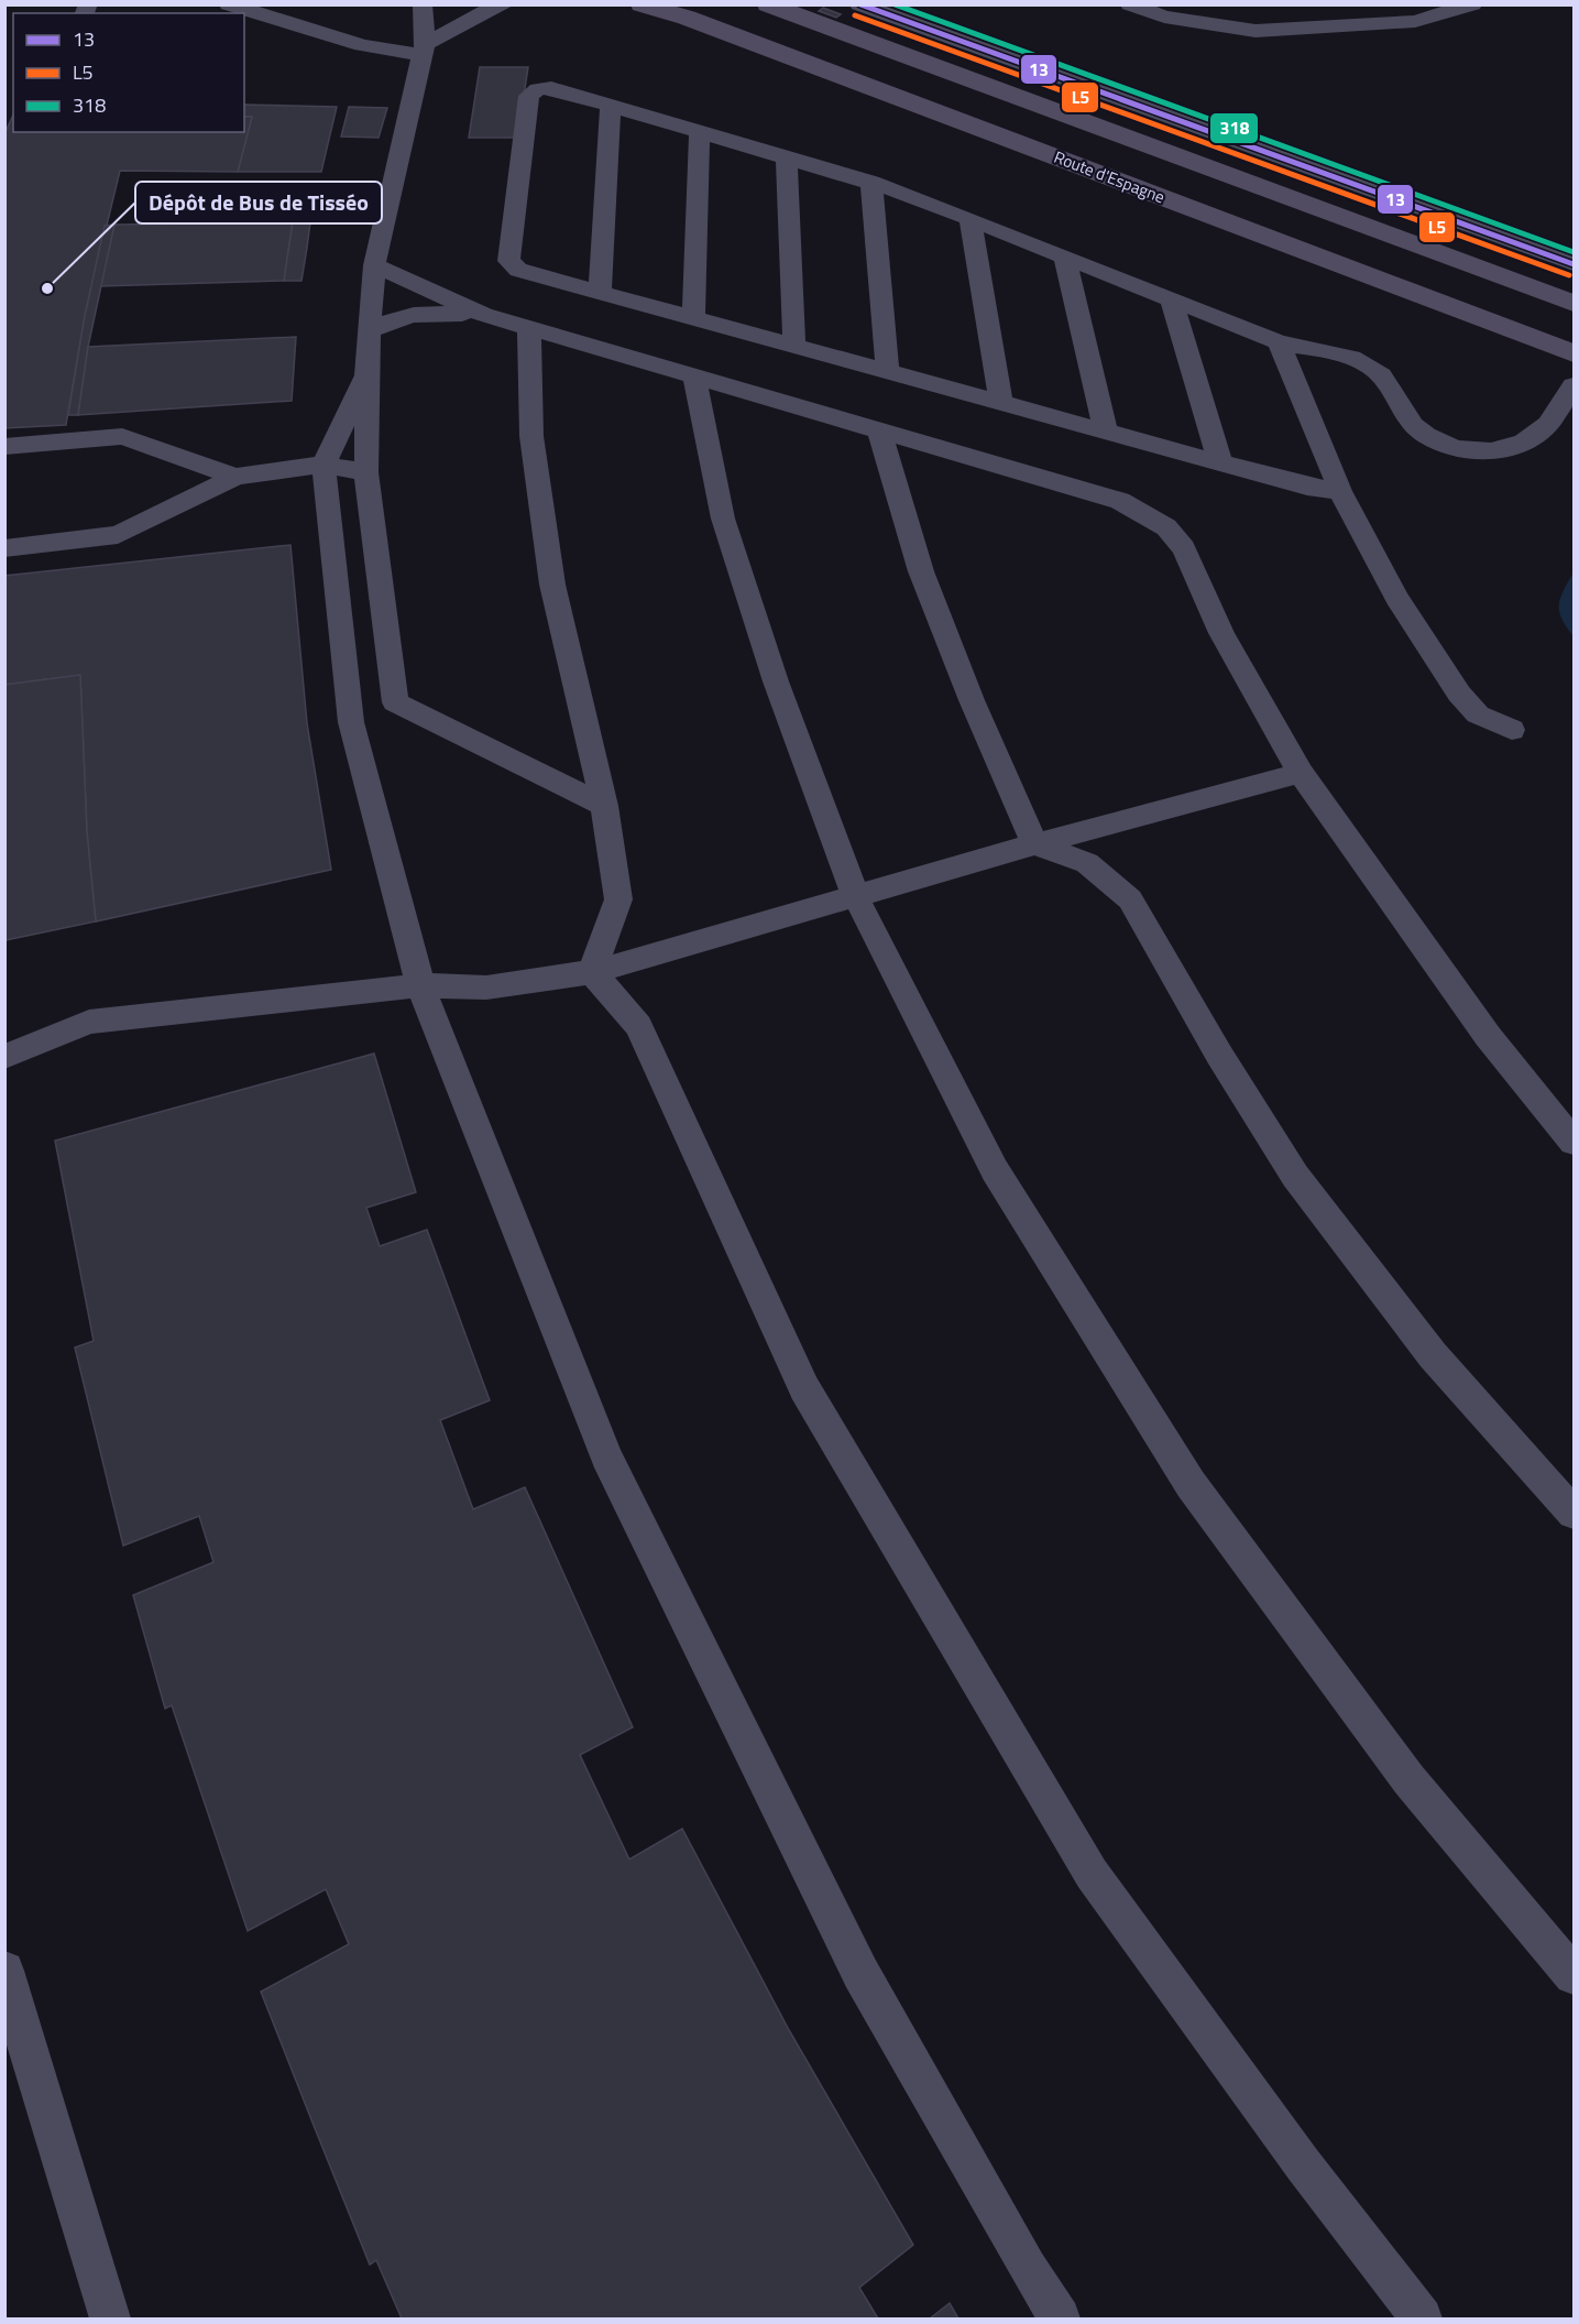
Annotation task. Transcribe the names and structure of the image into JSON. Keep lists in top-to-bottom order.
{
  "streets": {
    "main road": ["Route d'Espagne"]
  },
  "places": ["Dépôt de Bus de Tisséo"],
  "lines": ["transit line 13", "transit line 318", "transit line L5"],
  "legend": ["13", "L5", "318"]
}
